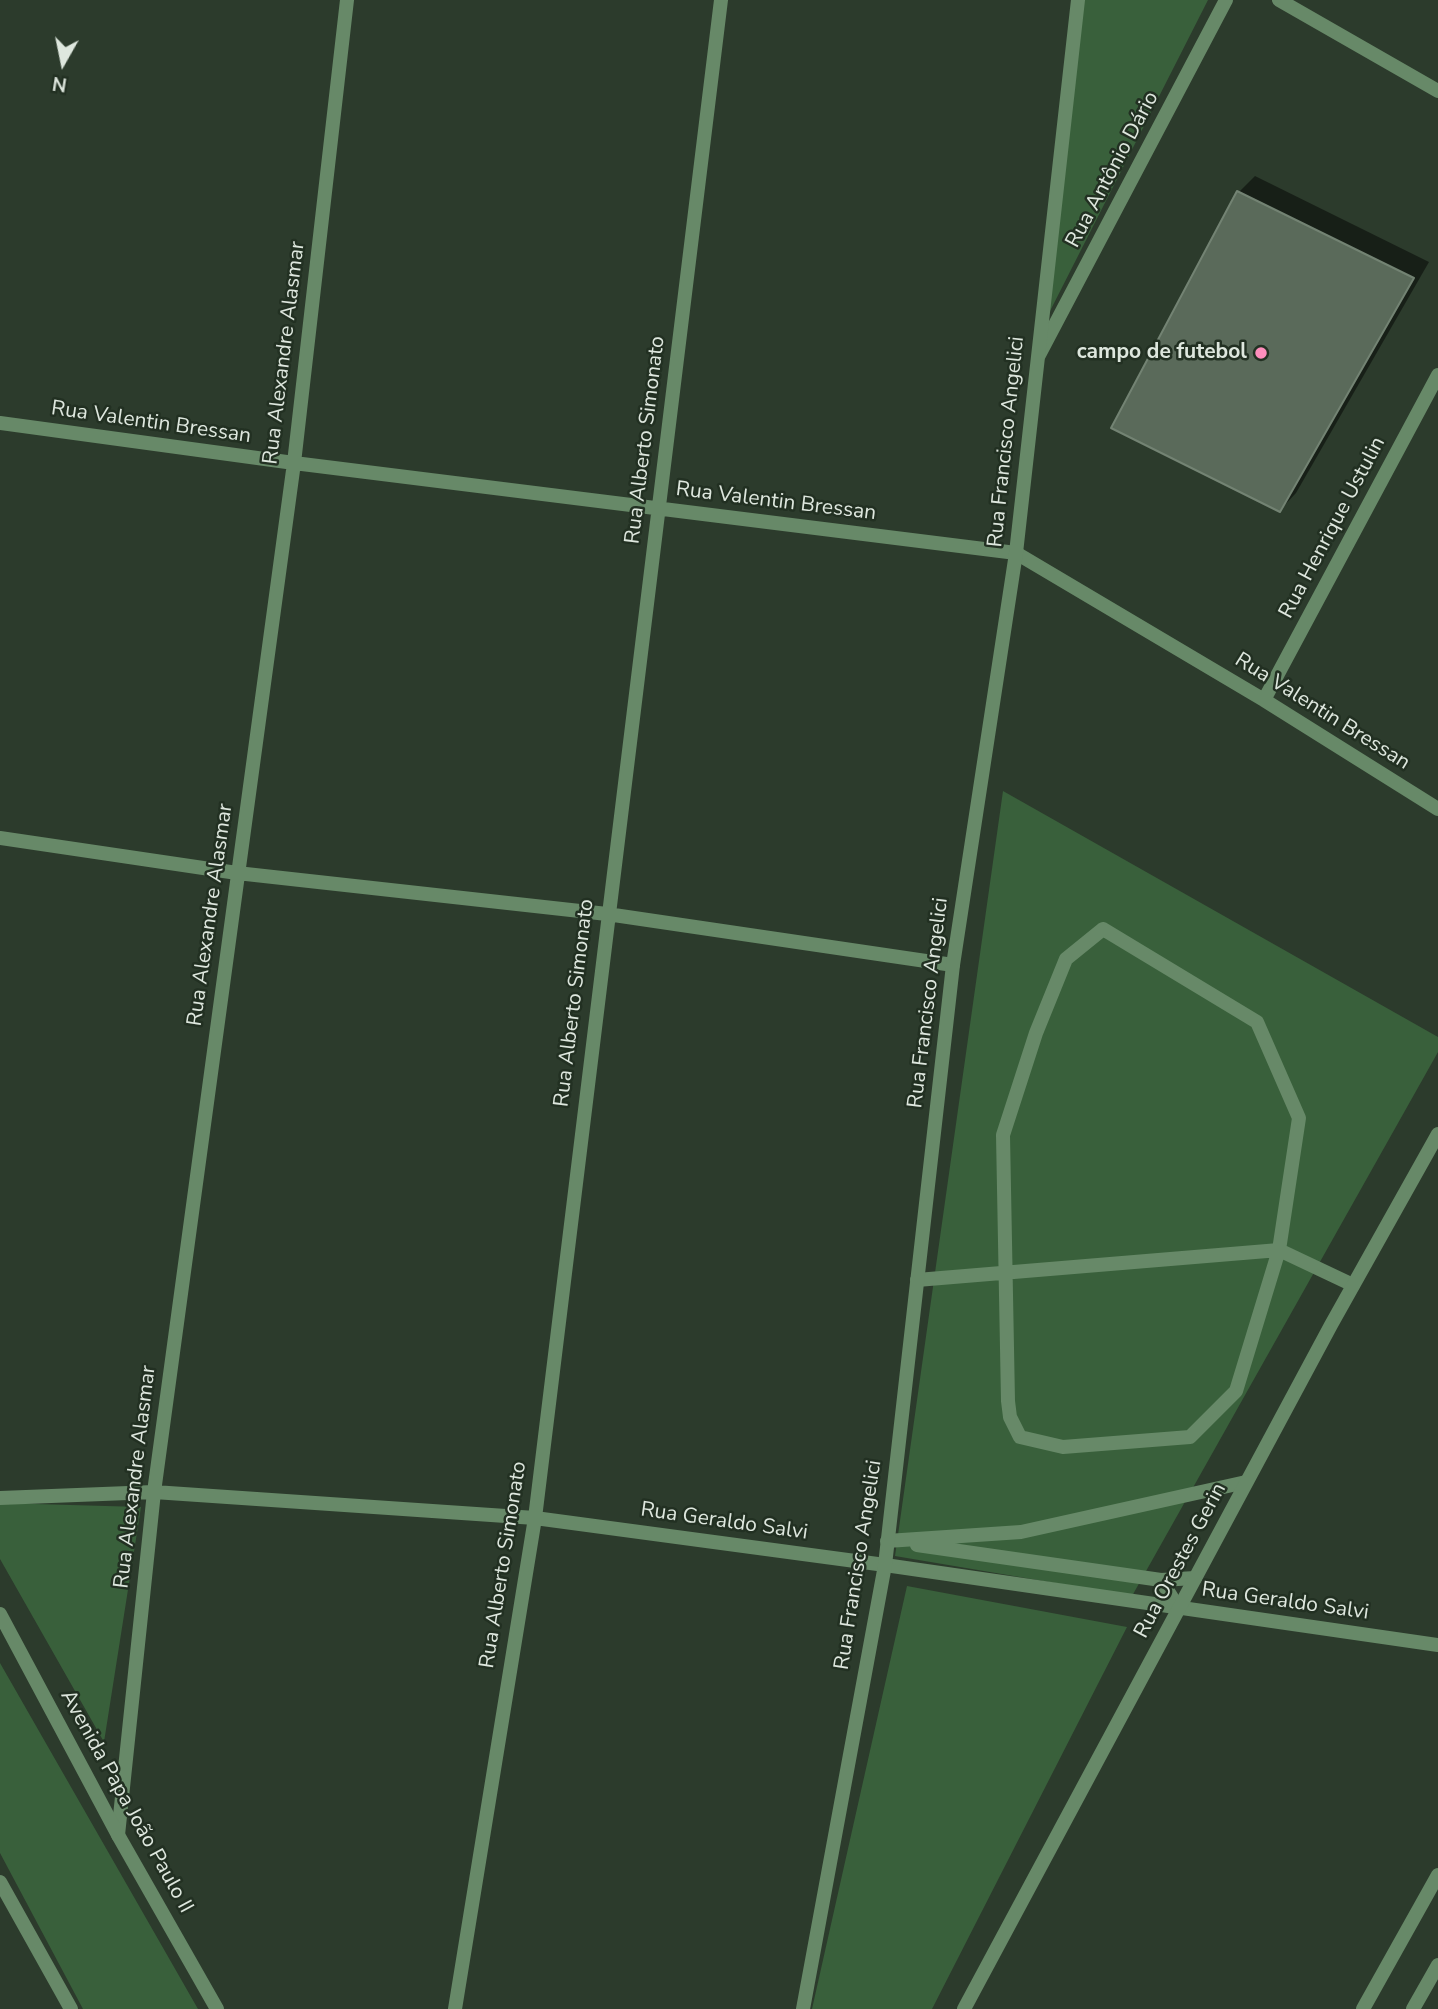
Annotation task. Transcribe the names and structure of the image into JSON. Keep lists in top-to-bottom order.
{
  "streets": {
    "street": [
      "Rua Antônio Dário",
      "Rua Alexandre Alasmar",
      "Rua Valentin Bressan",
      "Rua Alberto Simonato",
      "Rua Francisco Angelici",
      "Rua Henrique Ustulin",
      "Rua Geraldo Salvi",
      "Rua Orestes Gerin",
      "Avenida Papa João Paulo II"
    ]
  },
  "crossings": [
    ["Rua Antônio Dário", "Rua Francisco Angelici"],
    ["Rua Alexandre Alasmar", "Rua Valentin Bressan"],
    ["Rua Alexandre Alasmar", "Rua Geraldo Salvi"],
    ["Rua Alexandre Alasmar", "Avenida Papa João Paulo II"],
    ["Rua Valentin Bressan", "Rua Alberto Simonato"],
    ["Rua Valentin Bressan", "Rua Francisco Angelici"],
    ["Rua Valentin Bressan", "Rua Henrique Ustulin"],
    ["Rua Alberto Simonato", "Rua Geraldo Salvi"],
    ["Rua Francisco Angelici", "Rua Geraldo Salvi"],
    ["Rua Geraldo Salvi", "Rua Orestes Gerin"]
  ],
  "places": ["campo de futebol"],
  "north": "bottom"
}
